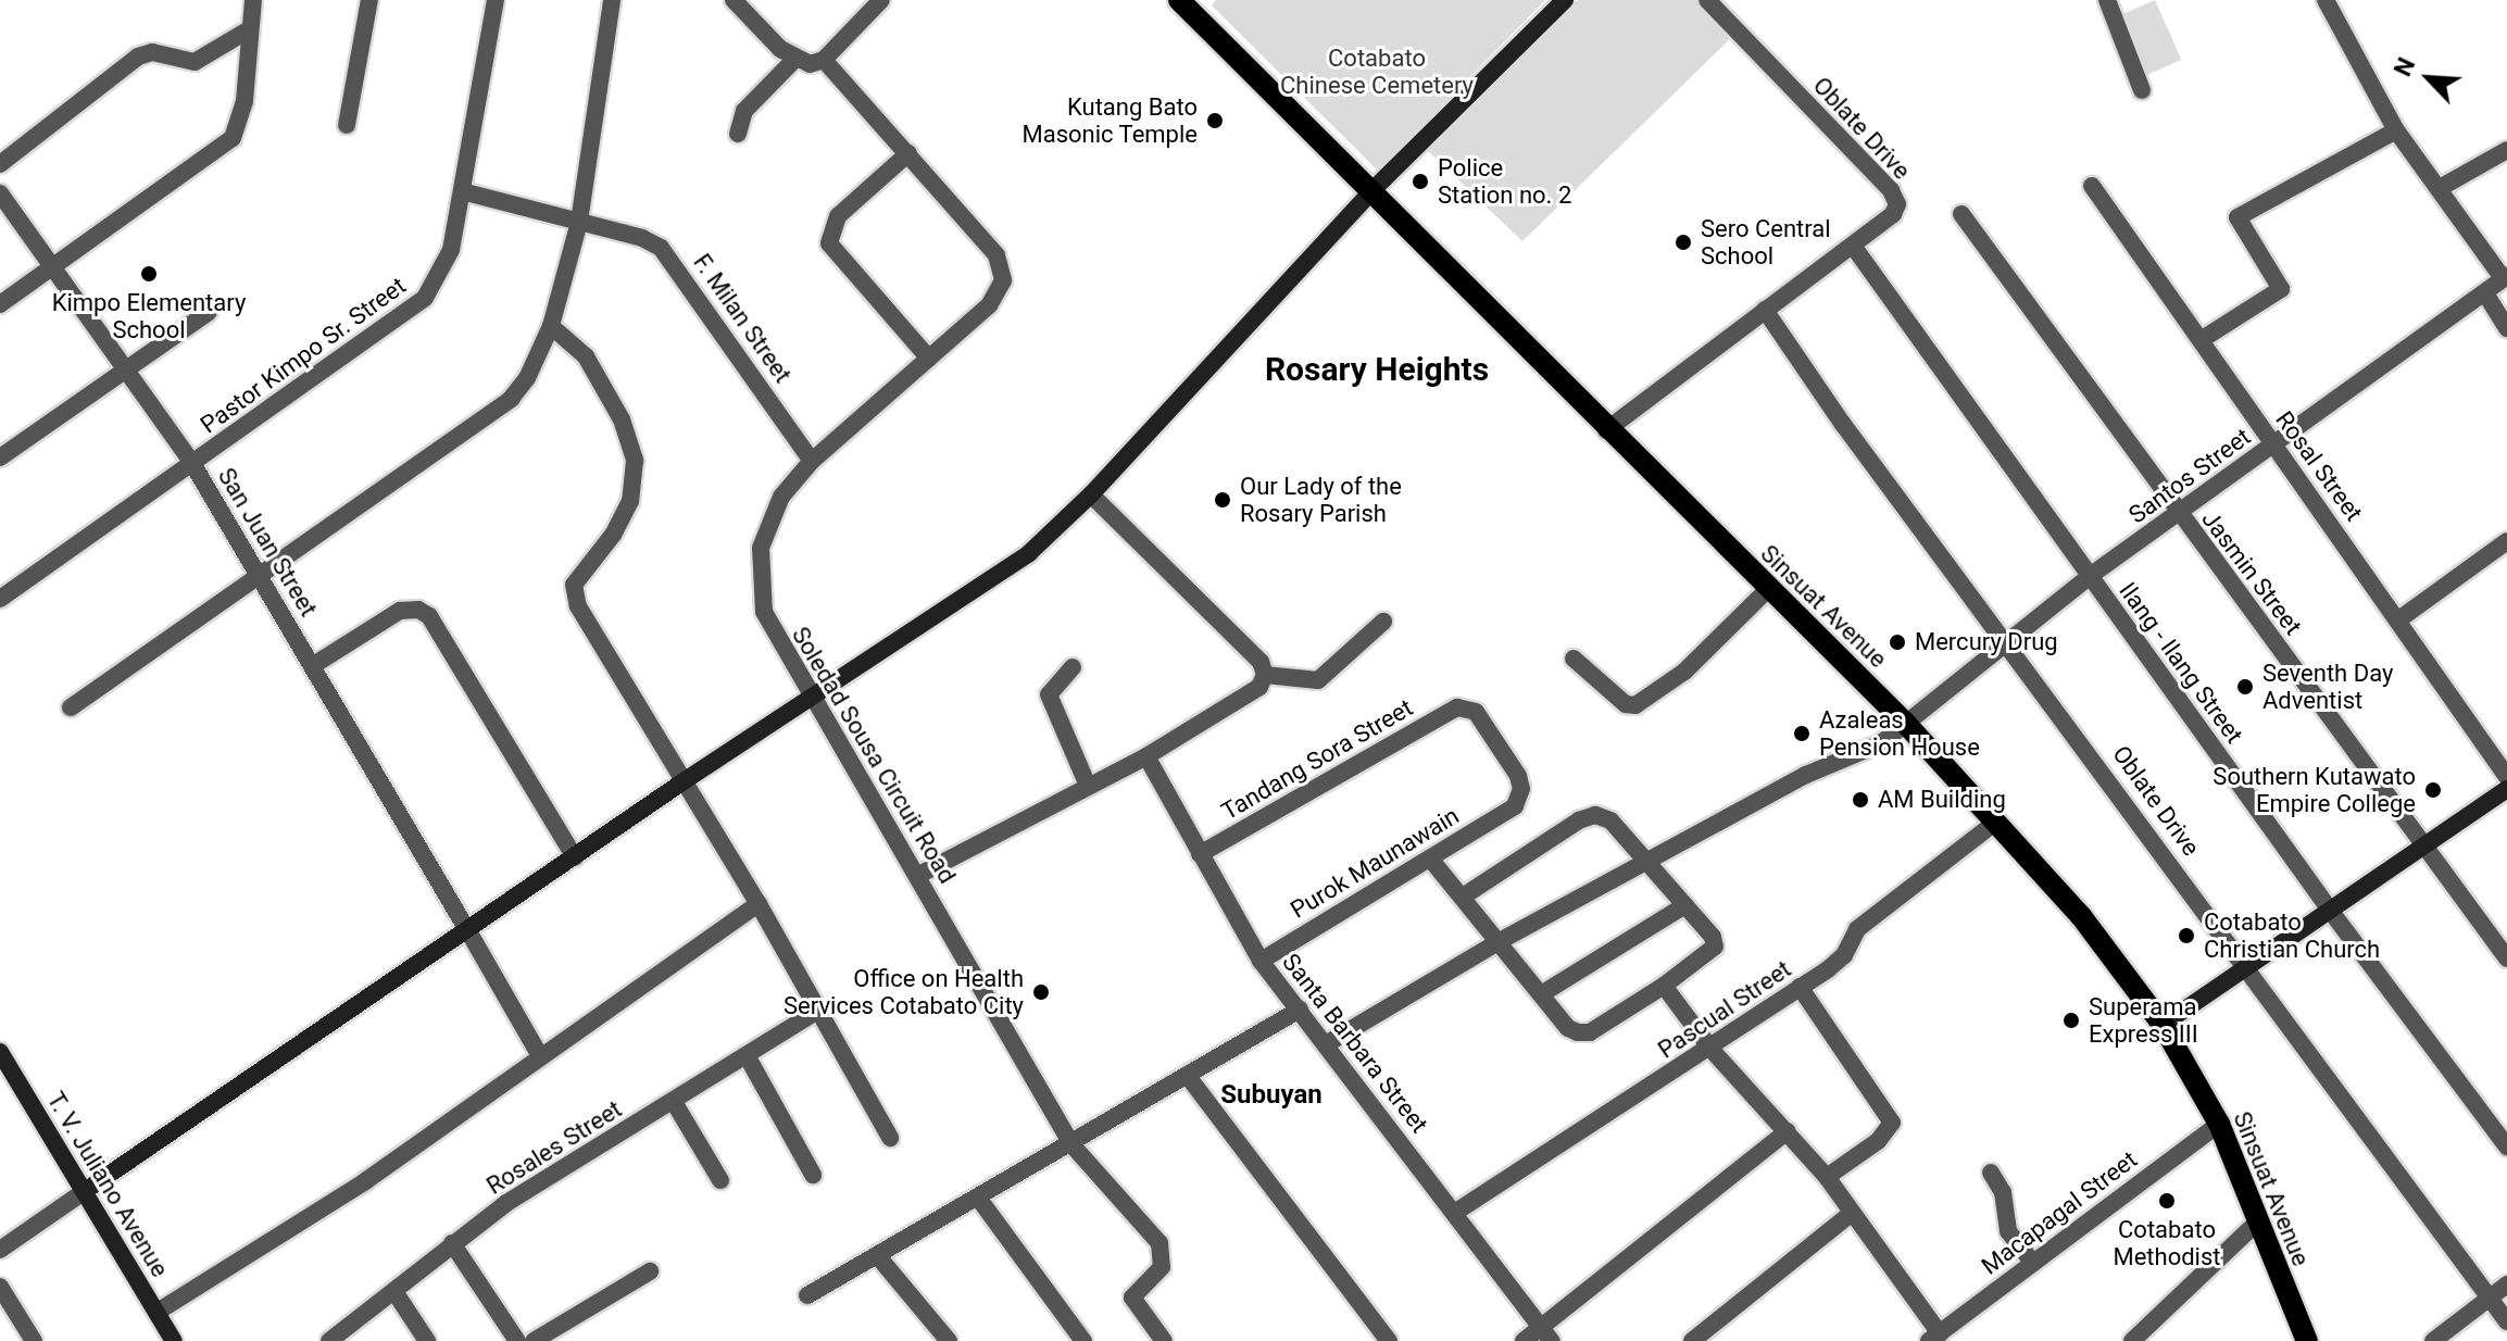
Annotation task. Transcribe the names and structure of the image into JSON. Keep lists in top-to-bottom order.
{
  "streets": {
    "main road": ["Sinsuat Avenue", "T. V. Juliano Avenue"],
    "street": [
      "Oblate Drive",
      "F. Milan Street",
      "Pastor Kimpo Sr. Street",
      "Rosal Street",
      "Santos Street",
      "San Juan Street",
      "Jasmin Street",
      "Ilang - Ilang Street",
      "Soledad Sousa Circuit Road",
      "Tandang Sora Street",
      "Purok Maunawain",
      "Pascual Street",
      "Santa Barbara Street",
      "Rosales Street",
      "Macapagal Street"
    ]
  },
  "crossings": [
    ["Oblate Drive", "Santos Street"],
    ["Oblate Drive", "Sinsuat Avenue"],
    ["Oblate Drive", "Ilang - Ilang Street"],
    ["F. Milan Street", "Pastor Kimpo Sr. Street"],
    ["F. Milan Street", "Soledad Sousa Circuit Road"],
    ["Pastor Kimpo Sr. Street", "San Juan Street"],
    ["Rosal Street", "Santos Street"],
    ["Santos Street", "Jasmin Street"],
    ["Santos Street", "Sinsuat Avenue"],
    ["Santos Street", "Ilang - Ilang Street"],
    ["Santos Street", "Santa Barbara Street"],
    ["Sinsuat Avenue", "Pascual Street"],
    ["Sinsuat Avenue", "Macapagal Street"],
    ["Tandang Sora Street", "Purok Maunawain"],
    ["Tandang Sora Street", "Santa Barbara Street"],
    ["Purok Maunawain", "Santa Barbara Street"],
    ["Pascual Street", "Santa Barbara Street"]
  ],
  "districts": ["Rosary Heights", "Subuyan"],
  "parks": ["Cotabato Chinese Cemetery"],
  "places": [
    "Kutang Bato Masonic Temple",
    "Police Station no. 2",
    "Sero Central School",
    "Kimpo Elementary School",
    "Our Lady of the Rosary Parish",
    "Mercury Drug",
    "Seventh Day Adventist",
    "Azaleas Pension House",
    "Southern Kutawato Empire College",
    "AM Building",
    "Cotabato Christian Church",
    "Office on Health Services Cotabato City",
    "Superama Express III",
    "Cotabato Methodist"
  ],
  "north": "top left"
}
